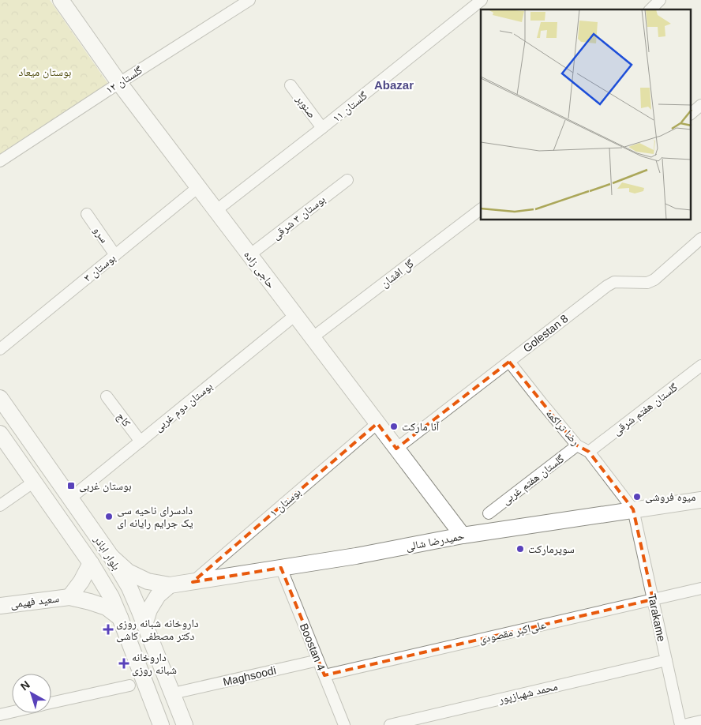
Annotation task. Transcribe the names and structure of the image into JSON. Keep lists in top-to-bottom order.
{
  "streets": {
    "main road": [
      "حاجی زاده",
      "حمیدرضا شالی",
      "بلوار اباذر",
      "سعید فهیمی"
    ],
    "street": [
      "گلستان ۱۲",
      "صنوبر",
      "گلستان ۱۱",
      "بوستان ۳ شرقی",
      "سرو",
      "بوستان ۳",
      "گل افشان",
      "Golestan 8",
      "بوستان دوم غربی",
      "گلستان هفتم شرقی",
      "کاج",
      "رضا تراکمه",
      "گلستان هفتم غربی",
      "بوستان ۱",
      "Tarakame",
      "علی‌اکبر مقصودی",
      "Boostan 4",
      "Maghsoodi",
      "محمد شهبازپور"
    ]
  },
  "crossings": [
    ["گلستان ۱۲", "حاجی زاده"],
    ["صنوبر", "گلستان ۱۱"],
    ["گلستان ۱۱", "حاجی زاده"],
    ["بوستان ۳ شرقی", "حاجی زاده"],
    ["سرو", "بوستان ۳"],
    ["بوستان ۳", "حاجی زاده"],
    ["حاجی زاده", "گل افشان"],
    ["حاجی زاده", "Golestan 8"],
    ["حاجی زاده", "بوستان دوم غربی"],
    ["حاجی زاده", "بوستان ۱"],
    ["حاجی زاده", "حمیدرضا شالی"],
    ["Golestan 8", "رضا تراکمه"],
    ["بوستان دوم غربی", "کاج"],
    ["بوستان دوم غربی", "بلوار اباذر"],
    ["گلستان هفتم شرقی", "رضا تراکمه"],
    ["رضا تراکمه", "گلستان هفتم غربی"],
    ["رضا تراکمه", "حمیدرضا شالی"],
    ["رضا تراکمه", "Tarakame"],
    ["بوستان ۱", "حمیدرضا شالی"],
    ["حمیدرضا شالی", "بلوار اباذر"],
    ["حمیدرضا شالی", "Tarakame"],
    ["حمیدرضا شالی", "Boostan 4"],
    ["Tarakame", "علی‌اکبر مقصودی"],
    ["Tarakame", "محمد شهبازپور"],
    ["علی‌اکبر مقصودی", "Boostan 4"],
    ["Boostan 4", "Maghsoodi"]
  ],
  "districts": ["Abazar"],
  "parks": ["بوستان میعاد"],
  "places": {
    "other": [
      "آنا مارکت",
      "میوه فروشی",
      "دادسرای ناحیه سی یک جرایم رایانه ای",
      "سوپرمارکت"
    ],
    "transit": ["بوستان غربی"],
    "health": ["داروخانه شبانه روزی دکتر مصطفی کاشی", "داروخانه شبانه روزی"]
  },
  "north": "top left"
}
